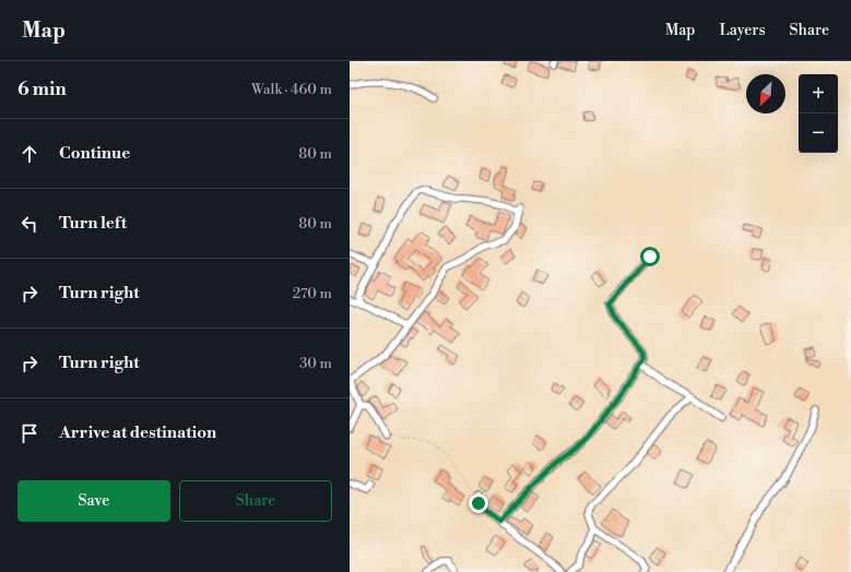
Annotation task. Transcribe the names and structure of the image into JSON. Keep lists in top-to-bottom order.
{
  "north": "bottom left",
  "page": {
    "header": "Map",
    "nav": ["Map", "Layers", "Share"],
    "heading": ["6 min", "Walk · 460 m"],
    "map_buttons": ["+", "−"],
    "list": [
      ["Continue", "80 m"],
      ["Turn left", "80 m"],
      ["Turn right", "270 m"],
      ["Turn right", "30 m"],
      "Arrive at destination"
    ],
    "buttons": ["Save", "Share"]
  }
}
